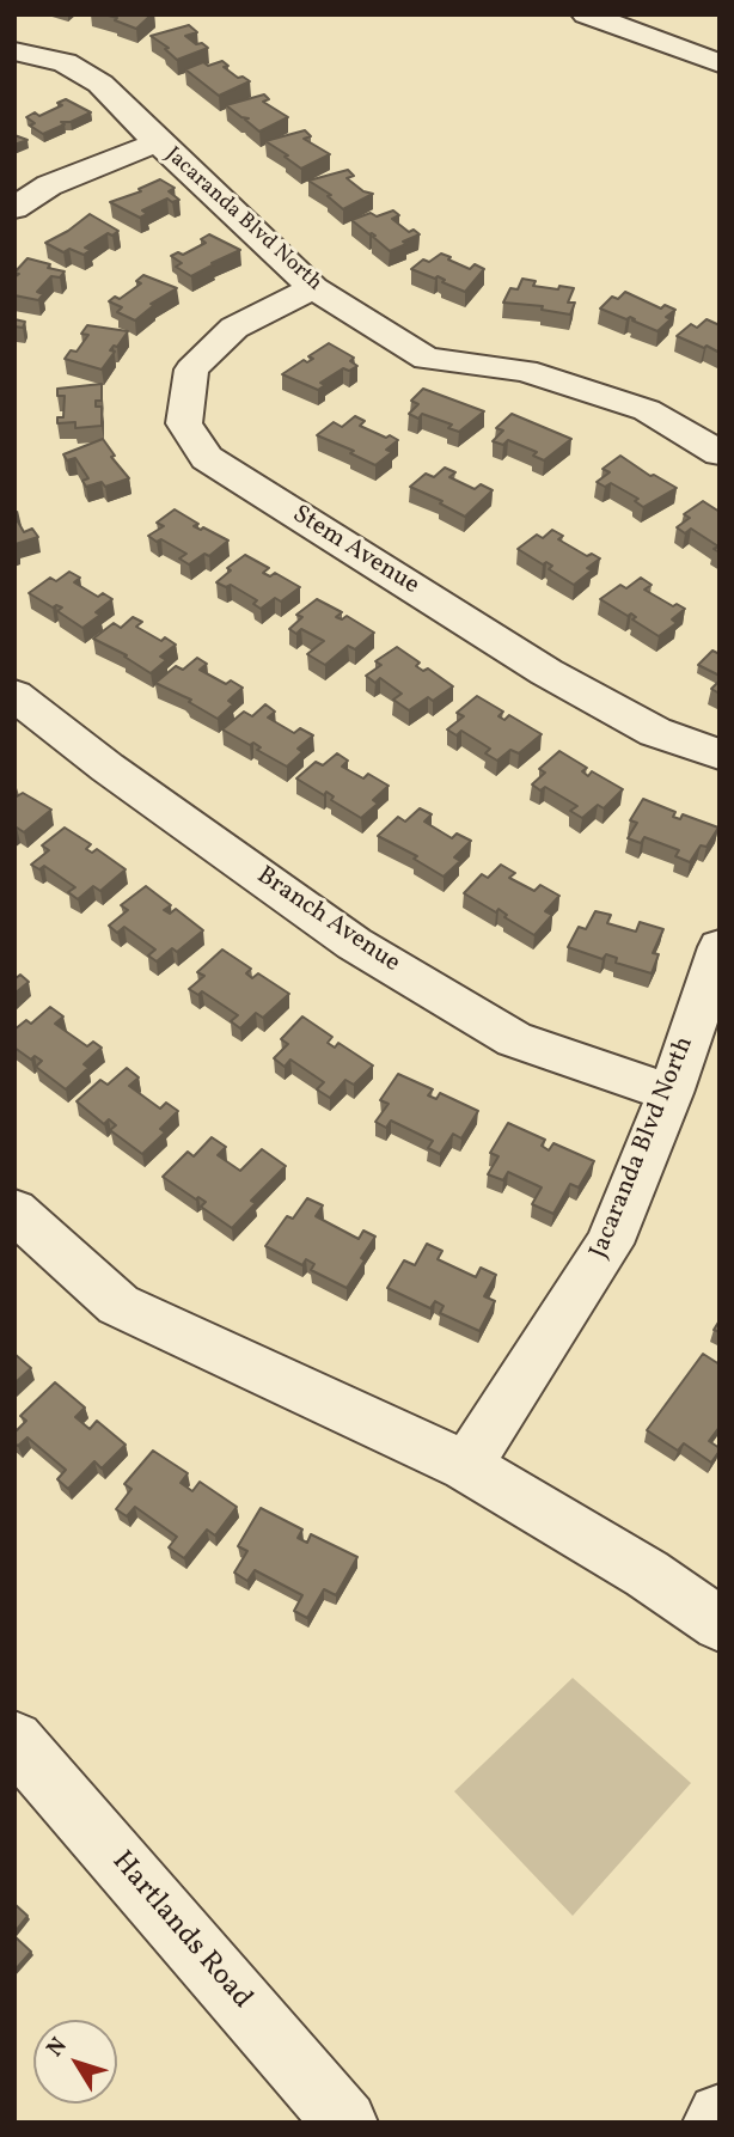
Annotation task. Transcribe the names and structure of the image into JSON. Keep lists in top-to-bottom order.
{
  "streets": {
    "street": [
      "Jacaranda Blvd North",
      "Stem Avenue",
      "Branch Avenue",
      "Hartlands Road"
    ]
  },
  "crossings": [
    ["Jacaranda Blvd North", "Stem Avenue"],
    ["Jacaranda Blvd North", "Branch Avenue"]
  ],
  "north": "top left"
}
